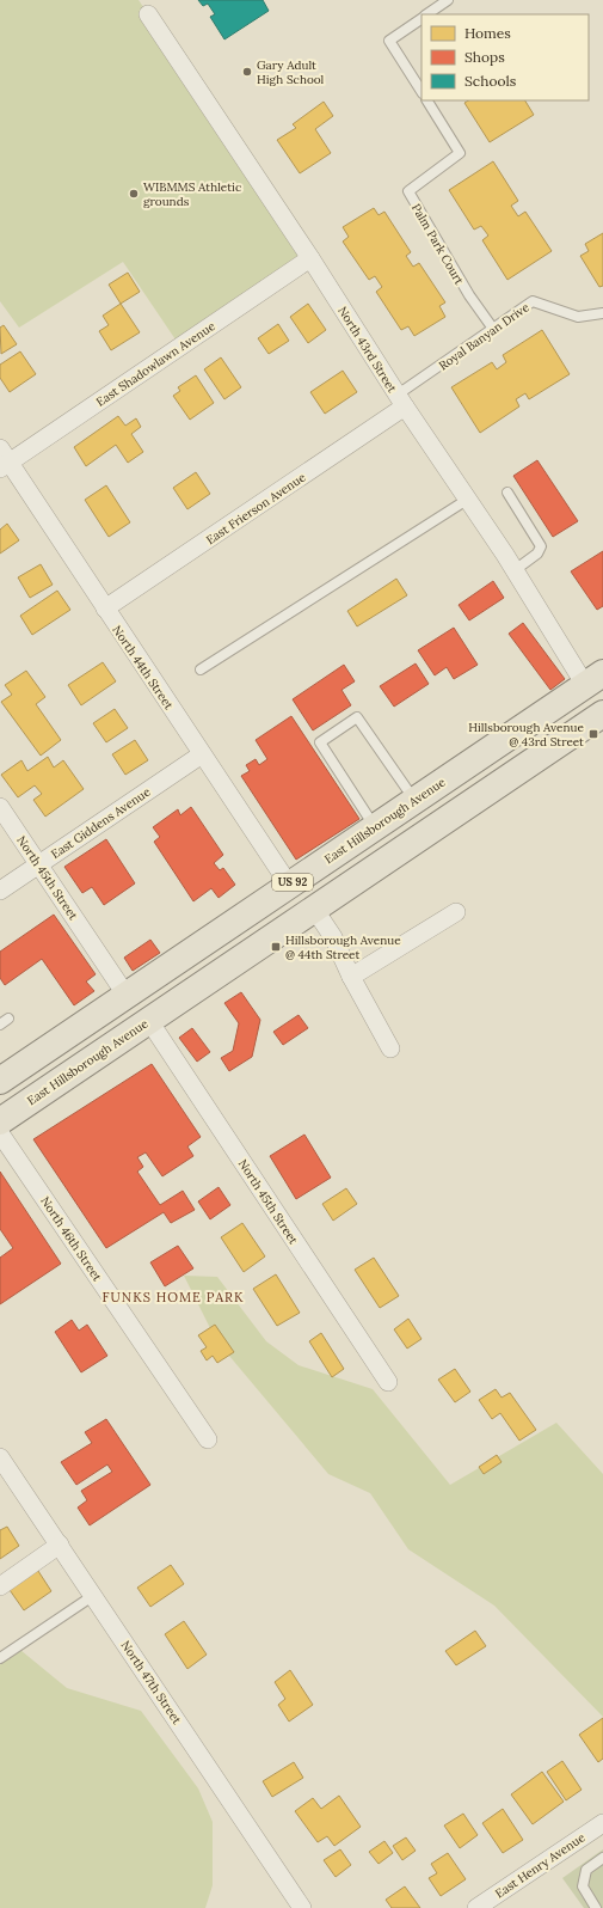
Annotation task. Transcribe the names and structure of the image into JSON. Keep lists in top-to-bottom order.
{
  "streets": {
    "main road": ["East Hillsborough Avenue", "US 92"],
    "street": [
      "North 43rd Street",
      "East Shadowlawn Avenue",
      "East Frierson Avenue",
      "North 44th Street",
      "East Giddens Avenue",
      "North 45th Street",
      "North 46th Street",
      "North 47th Street",
      "East Henry Avenue"
    ],
    "lane": ["Palm Park Court", "Royal Banyan Drive"]
  },
  "crossings": [
    ["Palm Park Court", "Royal Banyan Drive"],
    ["Royal Banyan Drive", "North 43rd Street"],
    ["Royal Banyan Drive", "East Frierson Avenue"],
    ["North 43rd Street", "East Shadowlawn Avenue"],
    ["North 43rd Street", "East Frierson Avenue"],
    ["North 43rd Street", "East Hillsborough Avenue"],
    ["East Shadowlawn Avenue", "North 44th Street"],
    ["East Frierson Avenue", "North 44th Street"],
    ["North 44th Street", "East Hillsborough Avenue"],
    ["North 44th Street", "East Giddens Avenue"],
    ["East Hillsborough Avenue", "North 45th Street"],
    ["East Giddens Avenue", "North 45th Street"]
  ],
  "districts": ["FUNKS HOME PARK"],
  "places": {
    "other": ["Gary Adult High School", "WIBMMS Athletic grounds"],
    "transit": ["Hillsborough Avenue @ 43rd Street", "Hillsborough Avenue @ 44th Street"]
  },
  "legend": ["Homes", "Shops", "Schools"]
}
